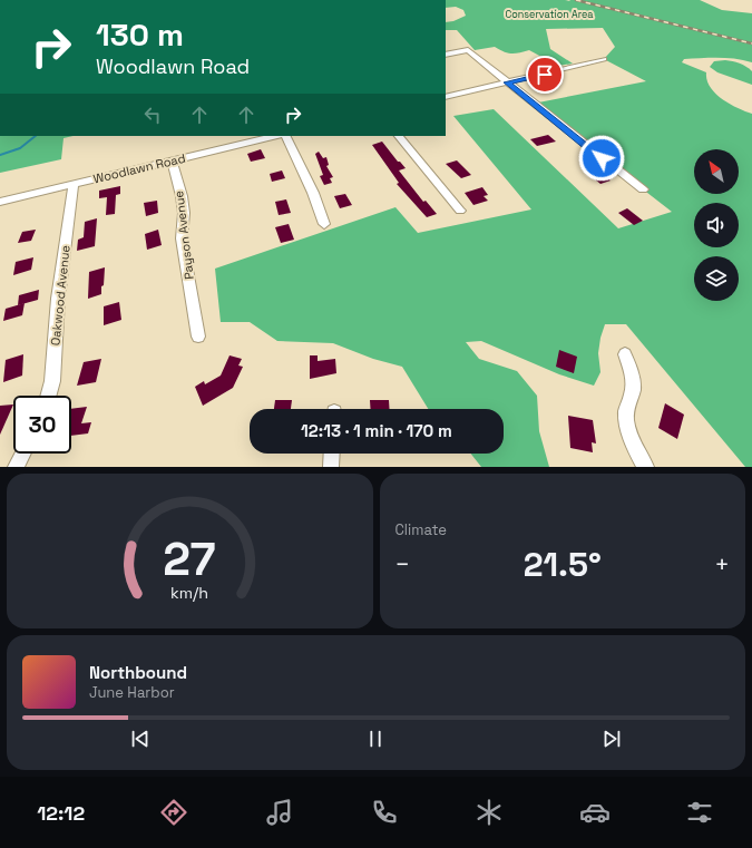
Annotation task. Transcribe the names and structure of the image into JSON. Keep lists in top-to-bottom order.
{
  "streets": {
    "street": ["Woodlawn Road", "Payson Avenue", "Oakwood Avenue"]
  },
  "crossings": [
    ["Woodlawn Road", "Payson Avenue"],
    ["Woodlawn Road", "Oakwood Avenue"]
  ],
  "parks": ["Conservation Area"],
  "north": "top left",
  "page": {
    "turn": ["130 m", "Woodlawn Road"],
    "limit": "30",
    "trip": "12:13 · 1 min · 170 m",
    "tile": "Climate",
    "heat": ["−", "21.5°", "+"],
    "song": ["Northbound", "June Harbor"],
    "tabs": "12:12",
    "gauge": ["27", "km/h"]
  }
}
